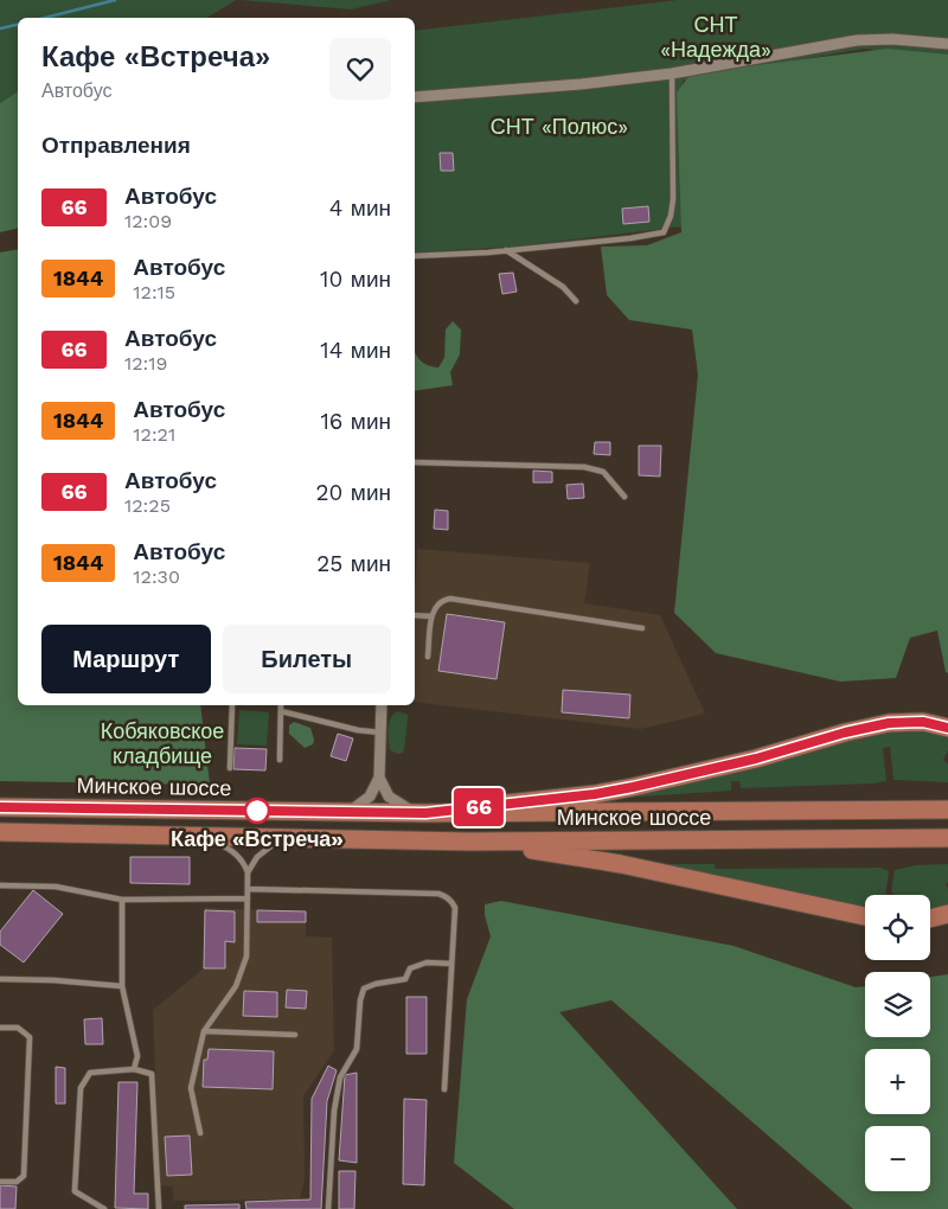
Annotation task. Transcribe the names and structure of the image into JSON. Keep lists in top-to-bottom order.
{
  "streets": {
    "highway": ["Минское шоссе"]
  },
  "parks": ["СНТ «Надежда»", "СНТ «Полюс»", "Кобяковское кладбище"],
  "places": ["Кафе «Встреча»"],
  "lines": ["bus line 66"],
  "page": {
    "on_map": "66",
    "heading": [
      ["Кафе «Встреча»", "Автобус"],
      "Отправления"
    ],
    "list": [
      {
        "mark": "66",
        "name": "Автобус",
        "note": "12:09",
        "value": "4 мин"
      },
      {
        "mark": "1844",
        "name": "Автобус",
        "note": "12:15",
        "value": "10 мин"
      },
      {
        "mark": "66",
        "name": "Автобус",
        "note": "12:19",
        "value": "14 мин"
      },
      {
        "mark": "1844",
        "name": "Автобус",
        "note": "12:21",
        "value": "16 мин"
      },
      {
        "mark": "66",
        "name": "Автобус",
        "note": "12:25",
        "value": "20 мин"
      },
      {
        "mark": "1844",
        "name": "Автобус",
        "note": "12:30",
        "value": "25 мин"
      }
    ],
    "buttons": ["Маршрут", "Билеты"],
    "map_buttons": ["+", "−"]
  }
}
